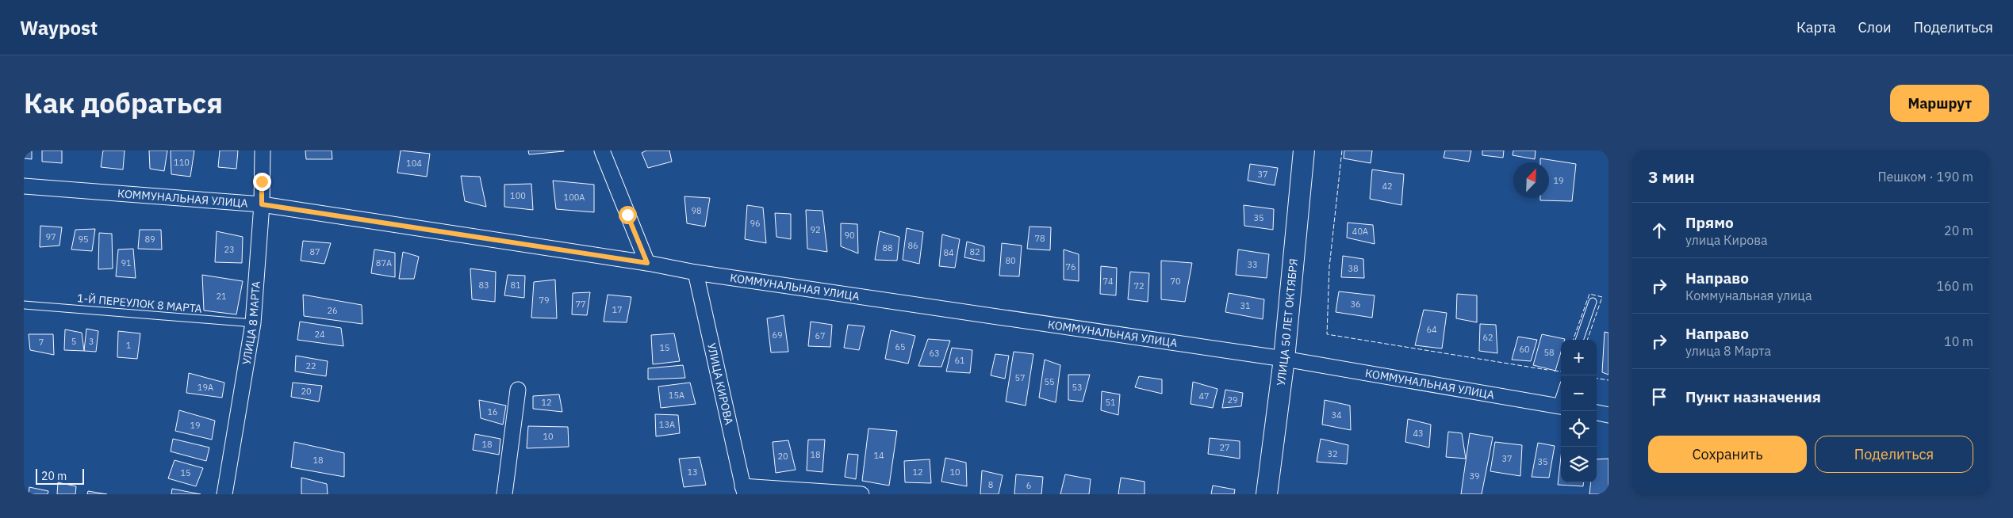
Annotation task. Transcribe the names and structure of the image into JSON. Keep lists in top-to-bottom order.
{
  "streets": {
    "main road": ["УЛИЦА 50 ЛЕТ ОКТЯБРЯ"],
    "street": ["КОММУНАЛЬНАЯ УЛИЦА", "УЛИЦА 8 МАРТА", "УЛИЦА КИРОВА"],
    "lane": ["1-Й ПЕРЕУЛОК 8 МАРТА"]
  },
  "crossings": [
    ["КОММУНАЛЬНАЯ УЛИЦА", "УЛИЦА 50 ЛЕТ ОКТЯБРЯ"],
    ["КОММУНАЛЬНАЯ УЛИЦА", "УЛИЦА 8 МАРТА"],
    ["КОММУНАЛЬНАЯ УЛИЦА", "УЛИЦА КИРОВА"],
    ["1-Й ПЕРЕУЛОК 8 МАРТА", "УЛИЦА 8 МАРТА"]
  ],
  "house_numbers": [
    "110",
    "104",
    "37",
    "19",
    "42",
    "100",
    "100А",
    "98",
    "35",
    "96",
    "92",
    "40А",
    "90",
    "97",
    "78",
    "95",
    "89",
    "86",
    "88",
    "23",
    "87",
    "82",
    "84",
    "80",
    "91",
    "87А",
    "33",
    "76",
    "38",
    "74",
    "70",
    "83",
    "81",
    "72",
    "21",
    "79",
    "77",
    "36",
    "31",
    "17",
    "26",
    "64",
    "24",
    "69",
    "67",
    "62",
    "5",
    "3",
    "7",
    "1",
    "65",
    "15",
    "60",
    "58",
    "63",
    "61",
    "22",
    "57",
    "55",
    "19А",
    "53",
    "20",
    "15А",
    "47",
    "29",
    "12",
    "51",
    "16",
    "34",
    "13А",
    "19",
    "43",
    "10",
    "18",
    "27",
    "32",
    "18",
    "14",
    "20",
    "37",
    "18",
    "35",
    "13",
    "12",
    "10",
    "15",
    "39",
    "8",
    "6"
  ],
  "scale_bar": "20 m",
  "north": "top right",
  "page": {
    "header": "Waypost",
    "nav": ["Карта", "Слои", "Поделиться"],
    "title": "Как добраться",
    "buttons": [
      "Маршрут",
      ["Сохранить", "Поделиться"]
    ],
    "heading": ["3 мин", "Пешком · 190 m"],
    "list": [
      ["Прямо", "улица Кирова", "20 m"],
      ["Направо", "Коммунальная улица", "160 m"],
      ["Направо", "улица 8 Марта", "10 m"],
      "Пункт назначения"
    ],
    "map_buttons": ["+", "−"],
    "scale": "20 m"
  }
}
